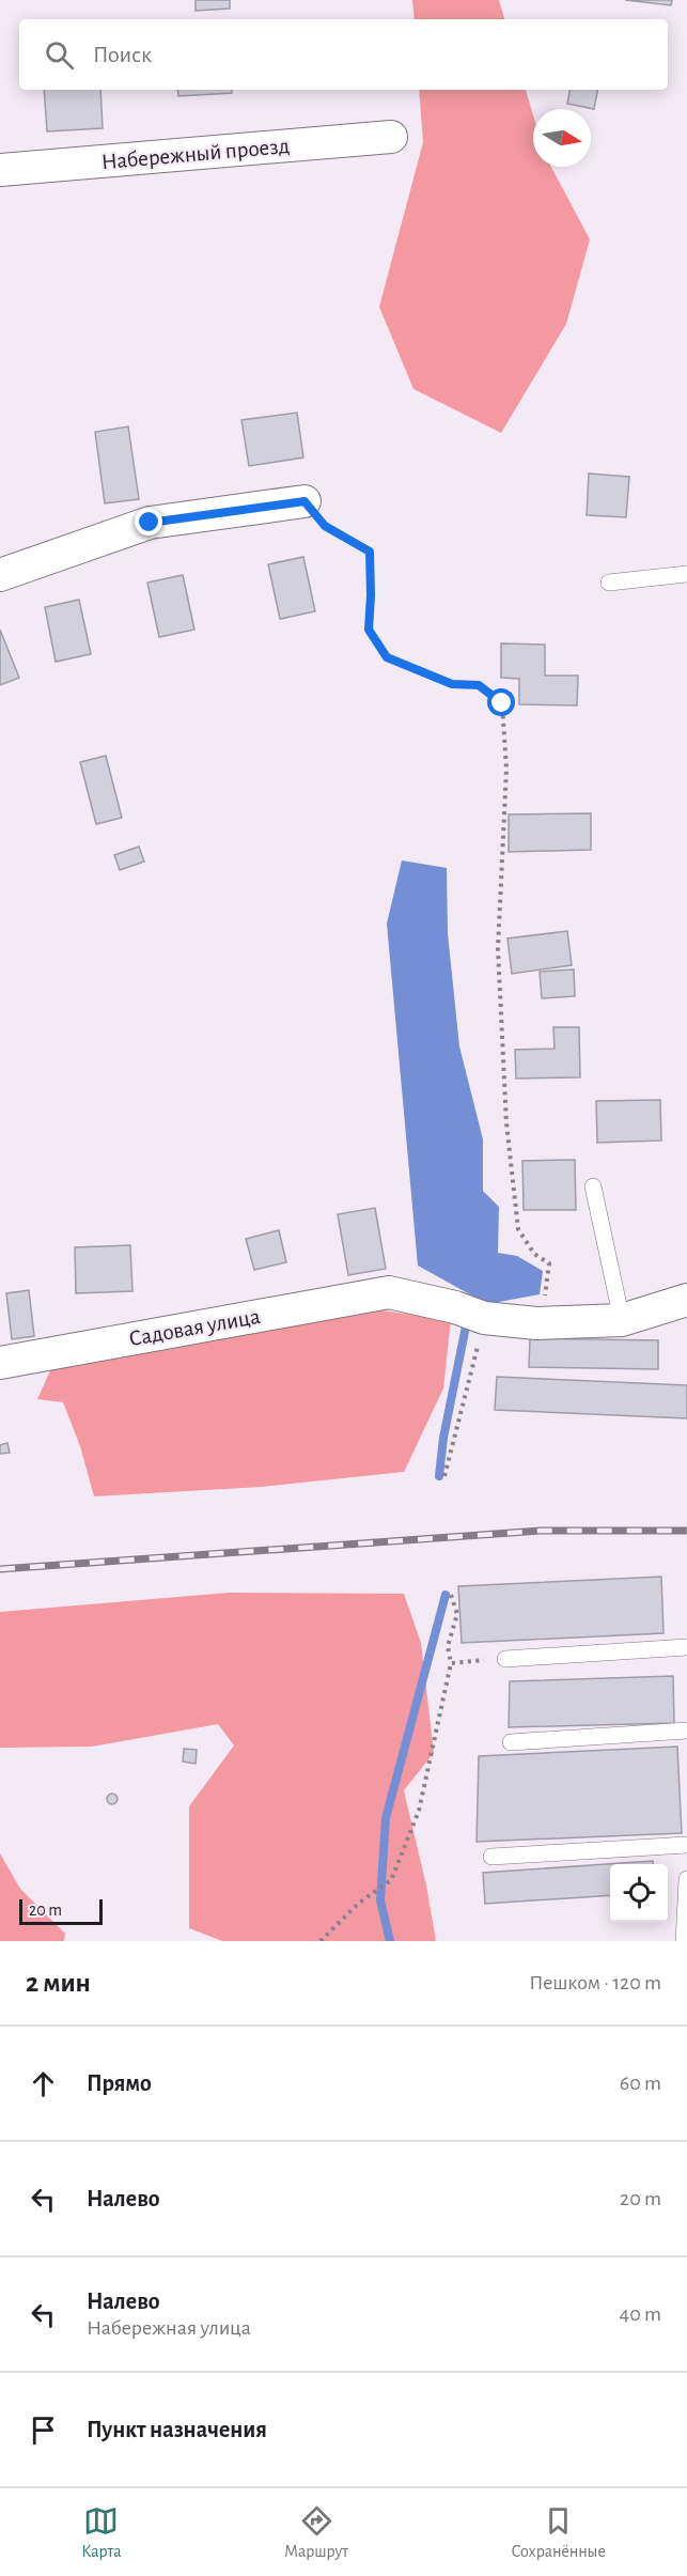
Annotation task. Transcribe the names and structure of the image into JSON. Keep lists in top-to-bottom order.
{
  "streets": {
    "street": ["Набережный проезд", "Садовая улица"]
  },
  "scale_bar": "20 m",
  "north": "right",
  "page": {
    "search": "Поиск",
    "scale": "20 m",
    "heading": ["2 мин", "Пешком · 120 m"],
    "list": [
      ["Прямо", "60 m"],
      ["Налево", "20 m"],
      ["Налево", "Набережная улица", "40 m"],
      "Пункт назначения"
    ],
    "nav": ["Карта", "Маршрут", "Сохранённые"]
  }
}
